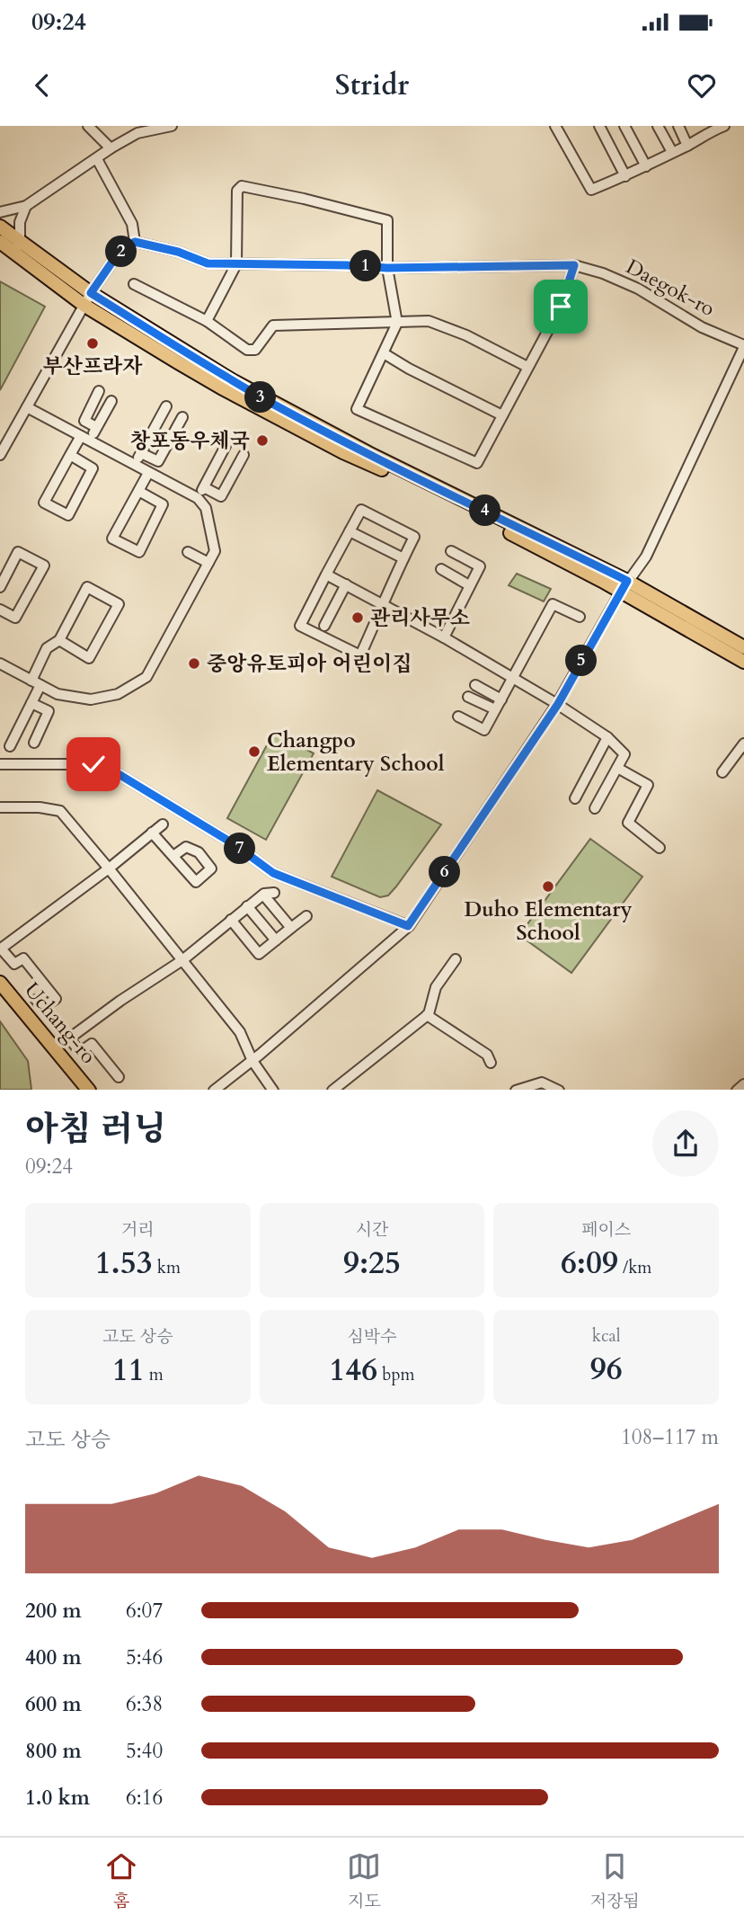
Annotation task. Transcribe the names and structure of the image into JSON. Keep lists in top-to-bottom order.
{
  "streets": {
    "main road": ["Uchang-ro"],
    "street": ["Daegok-ro"]
  },
  "places": [
    "부산프라자",
    "창포동우체국",
    "관리사무소",
    "중앙유토피아 어린이집",
    "Changpo Elementary School",
    "Duho Elementary School"
  ],
  "page": {
    "status": "09:24",
    "header": "Stridr",
    "pins": [
      "2",
      "1",
      "3",
      "4",
      "5",
      "7",
      "6"
    ],
    "heading": ["아침 러닝", "09:24"],
    "stats": [
      ["거리", "1.53 km"],
      ["시간", "9:25"],
      ["페이스", "6:09 /km"],
      ["고도 상승", "11 m"],
      ["심박수", "146 bpm"],
      ["kcal", "96"]
    ],
    "chart": ["고도 상승", "108–117 m"],
    "list": [
      {
        "name": "200 m",
        "note": "6:07"
      },
      {
        "name": "400 m",
        "note": "5:46"
      },
      {
        "name": "600 m",
        "note": "6:38"
      },
      {
        "name": "800 m",
        "note": "5:40"
      },
      {
        "name": "1.0 km",
        "note": "6:16"
      }
    ],
    "tabs": ["홈", "지도", "저장됨"]
  }
}
